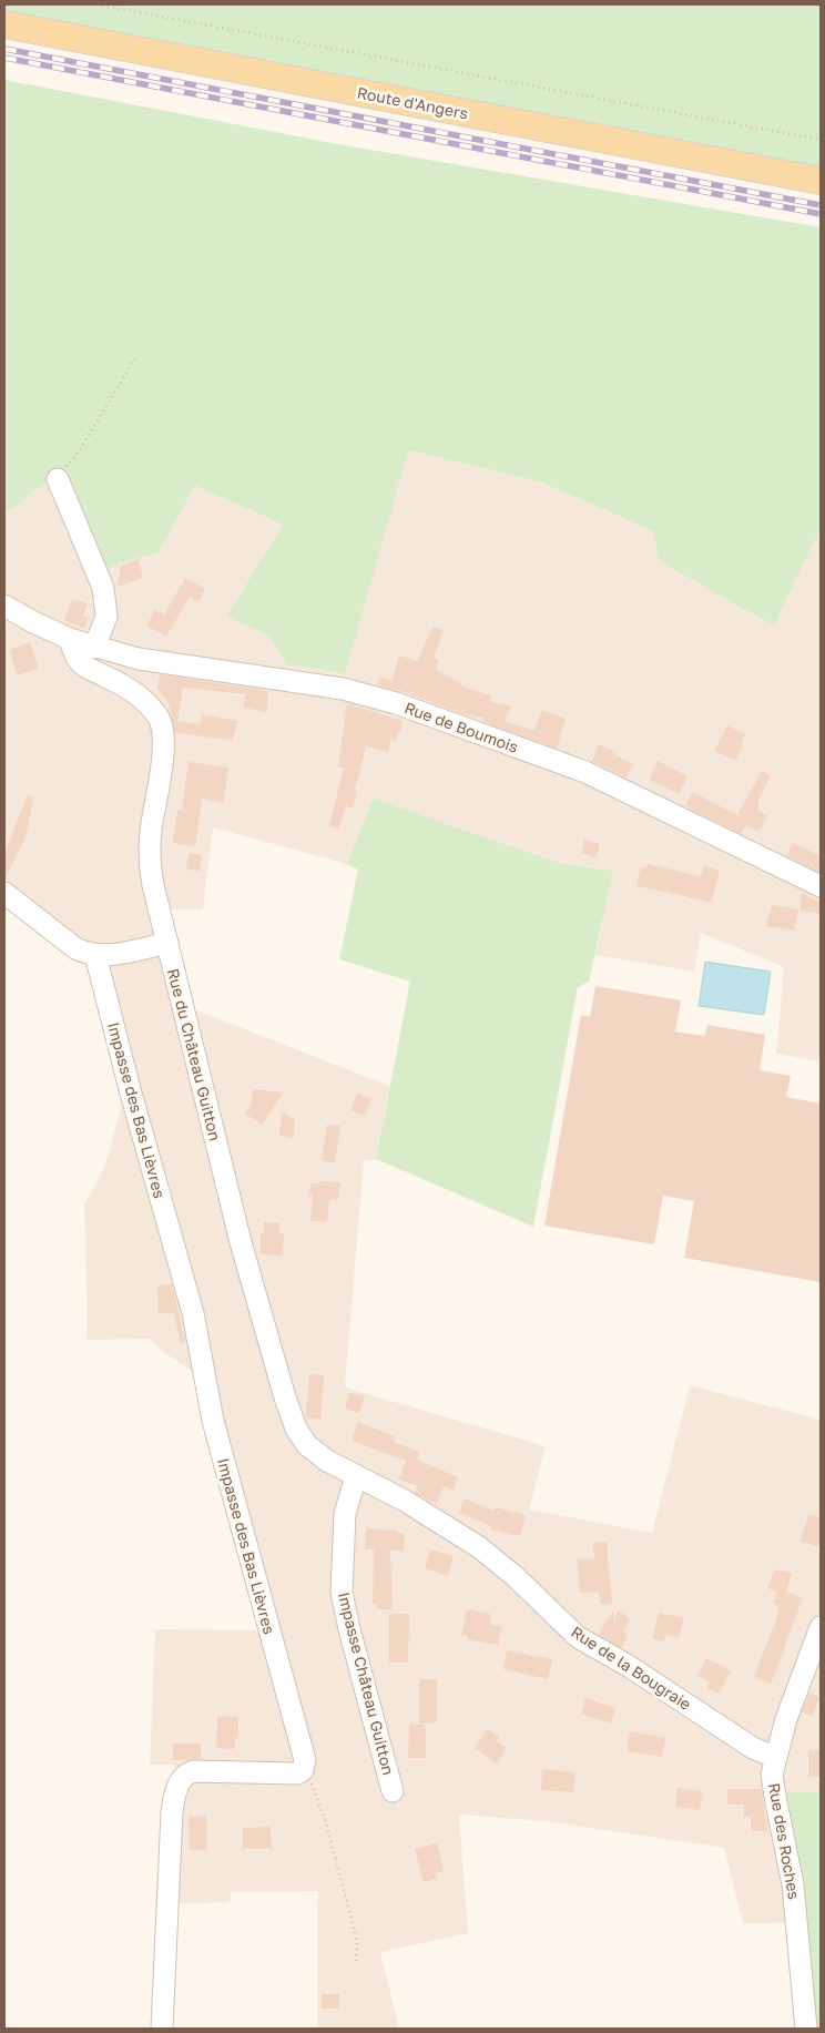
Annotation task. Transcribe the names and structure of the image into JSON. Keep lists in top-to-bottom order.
{
  "streets": {
    "main road": ["Route d'Angers"],
    "street": [
      "Rue de Boumois",
      "Rue du Château Guitton",
      "Impasse des Bas Lièvres",
      "Rue de la Bougraie",
      "Impasse Château Guitton",
      "Rue des Roches"
    ]
  },
  "crossings": [
    ["Rue de Boumois", "Rue du Château Guitton"],
    ["Rue du Château Guitton", "Rue de la Bougraie"],
    ["Rue du Château Guitton", "Impasse Château Guitton"],
    ["Rue de la Bougraie", "Impasse Château Guitton"],
    ["Rue de la Bougraie", "Rue des Roches"]
  ]
}
